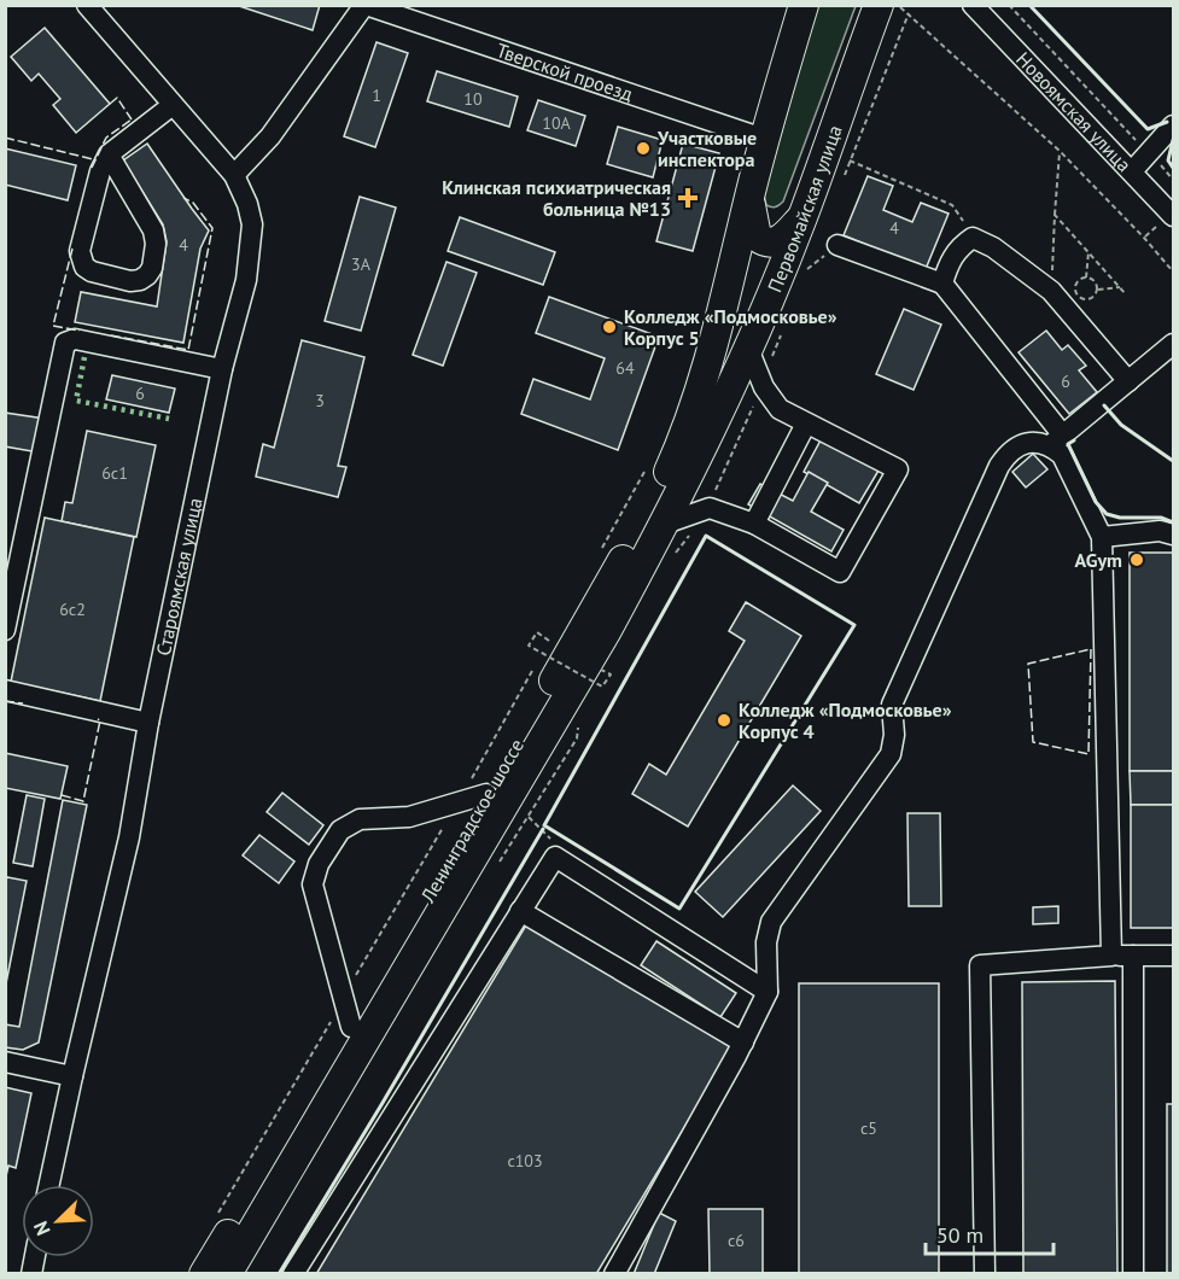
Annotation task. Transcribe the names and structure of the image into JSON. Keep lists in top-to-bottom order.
{
  "streets": {
    "highway": ["Первомайская улица", "Ленинградское шоссе"],
    "street": ["Тверской проезд", "Новоямская улица", "Староямская улица"]
  },
  "crossings": [
    ["Первомайская улица", "Ленинградское шоссе"]
  ],
  "places": {
    "other": [
      "Участковые инспектора",
      "Колледж «Подмосковье» Корпус 5",
      "AGym",
      "Колледж «Подмосковье» Корпус 4"
    ],
    "health": ["Клинская психиатрическая больница №13"]
  },
  "house_numbers": [
    "1",
    "10",
    "10А",
    "4",
    "4",
    "3А",
    "64",
    "6",
    "6",
    "3",
    "6с1",
    "6с2",
    "с5",
    "c103",
    "с6"
  ],
  "scale_bar": "50 m",
  "north": "bottom left"
}
